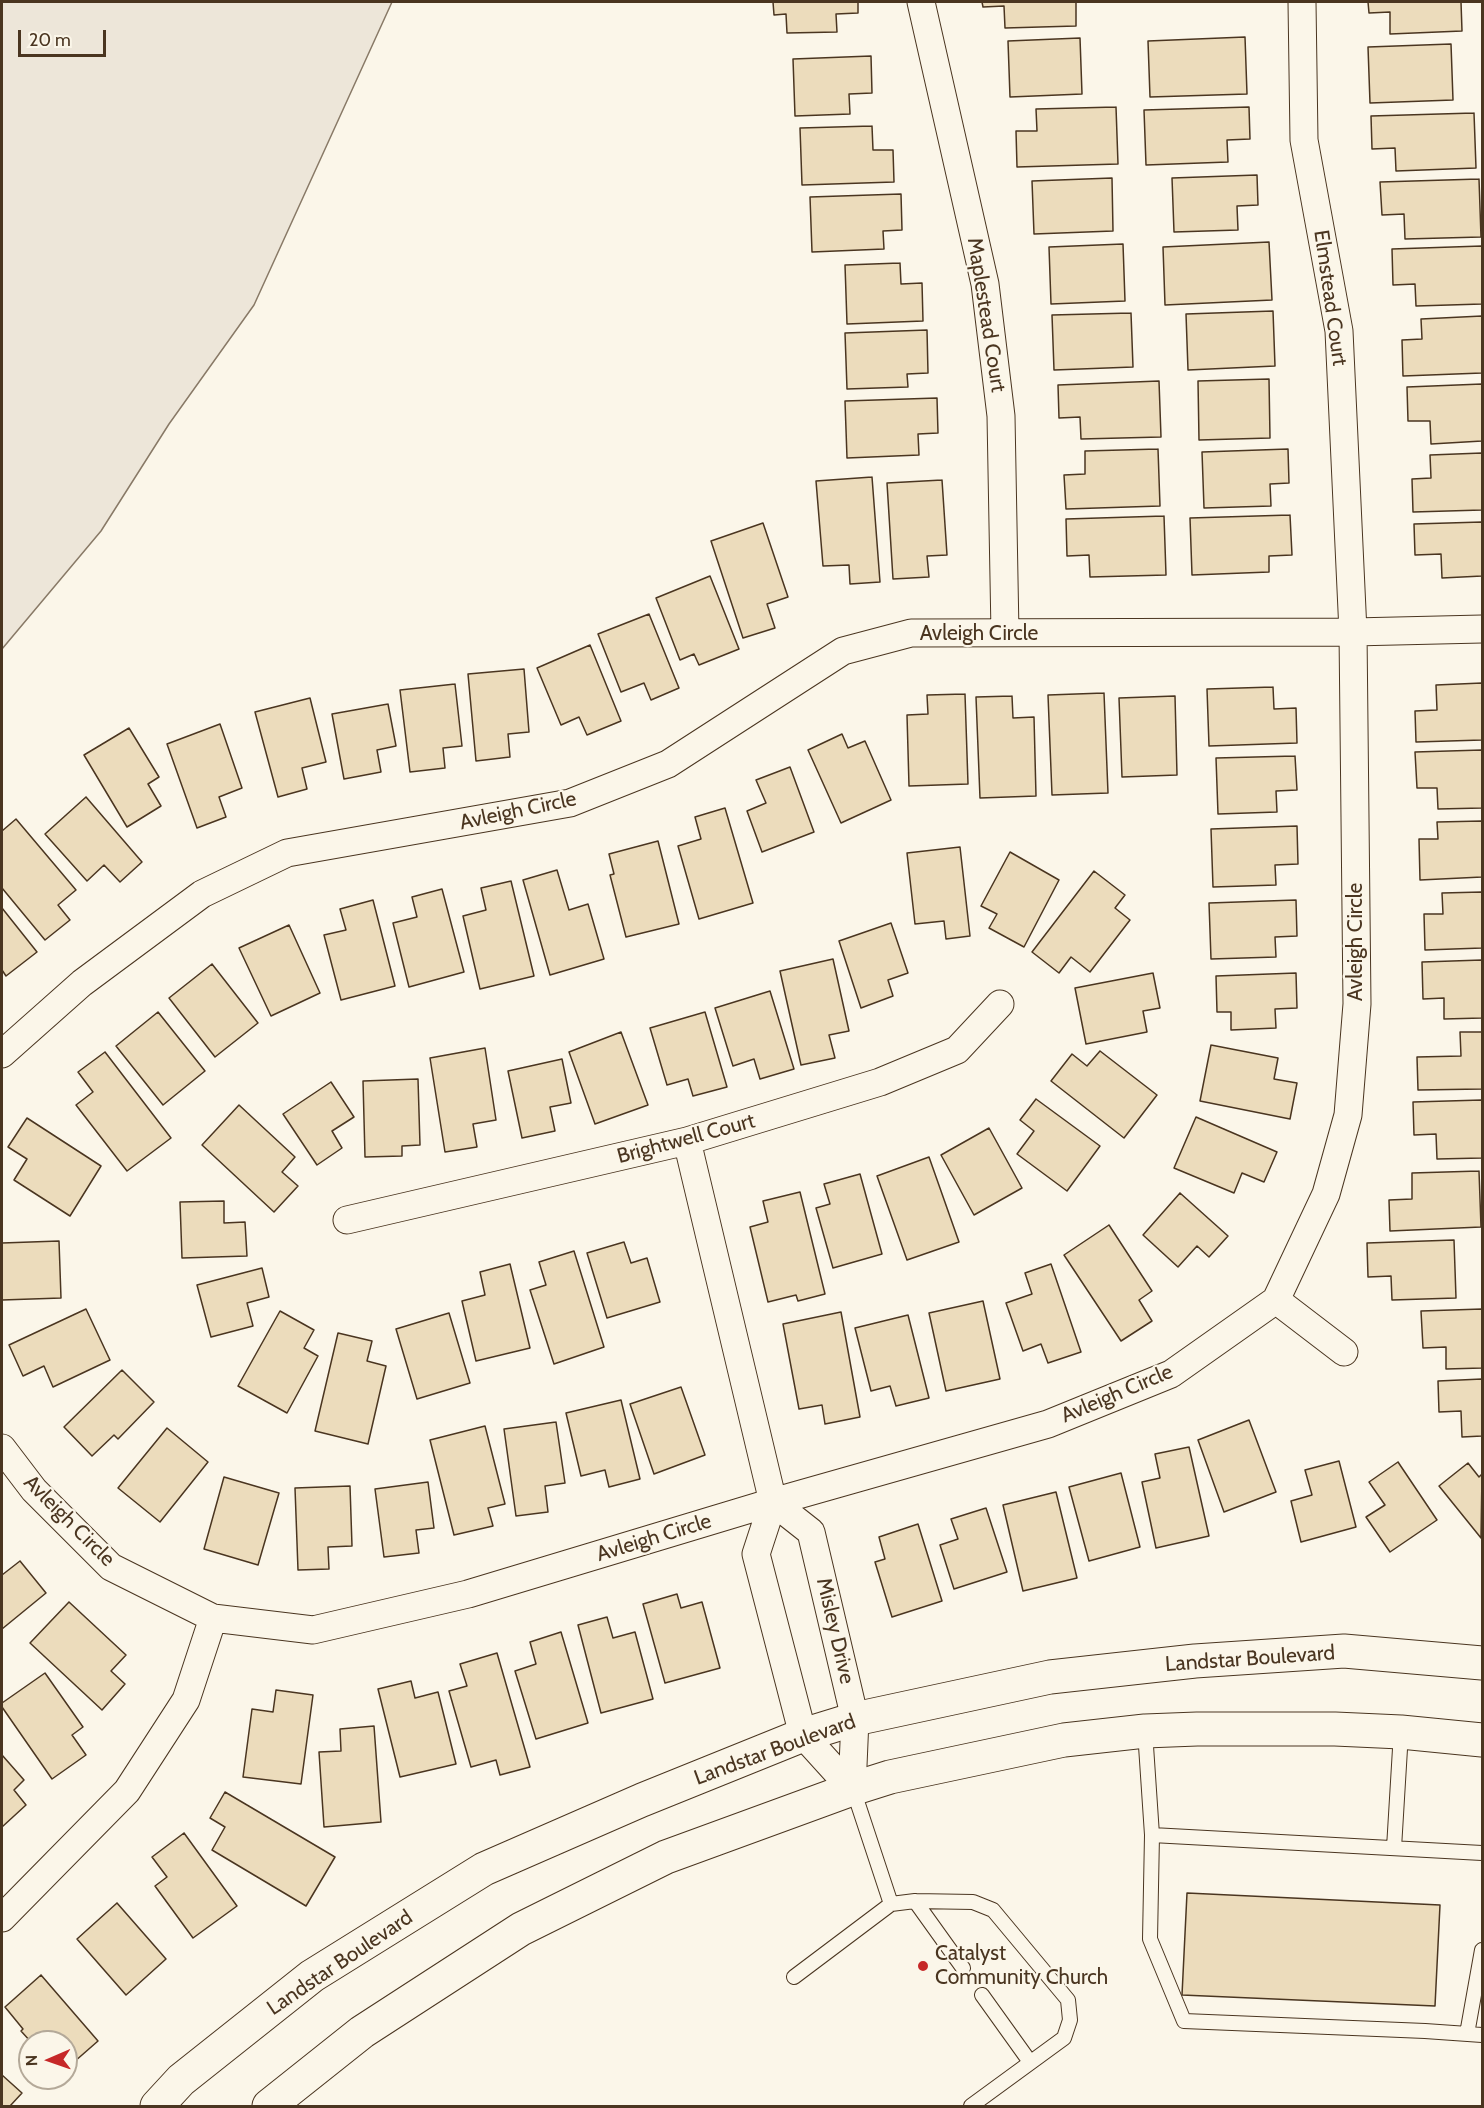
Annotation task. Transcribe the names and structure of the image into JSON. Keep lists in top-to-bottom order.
{
  "streets": {
    "main road": ["Landstar Boulevard"],
    "street": [
      "Elmstead Court",
      "Maplestead Court",
      "Avleigh Circle",
      "Brightwell Court",
      "Misley Drive"
    ]
  },
  "crossings": [
    ["Elmstead Court", "Avleigh Circle"],
    ["Maplestead Court", "Avleigh Circle"],
    ["Avleigh Circle", "Misley Drive"],
    ["Misley Drive", "Landstar Boulevard"]
  ],
  "places": ["Catalyst Community Church"],
  "scale_bar": "20 m",
  "north": "left"
}
